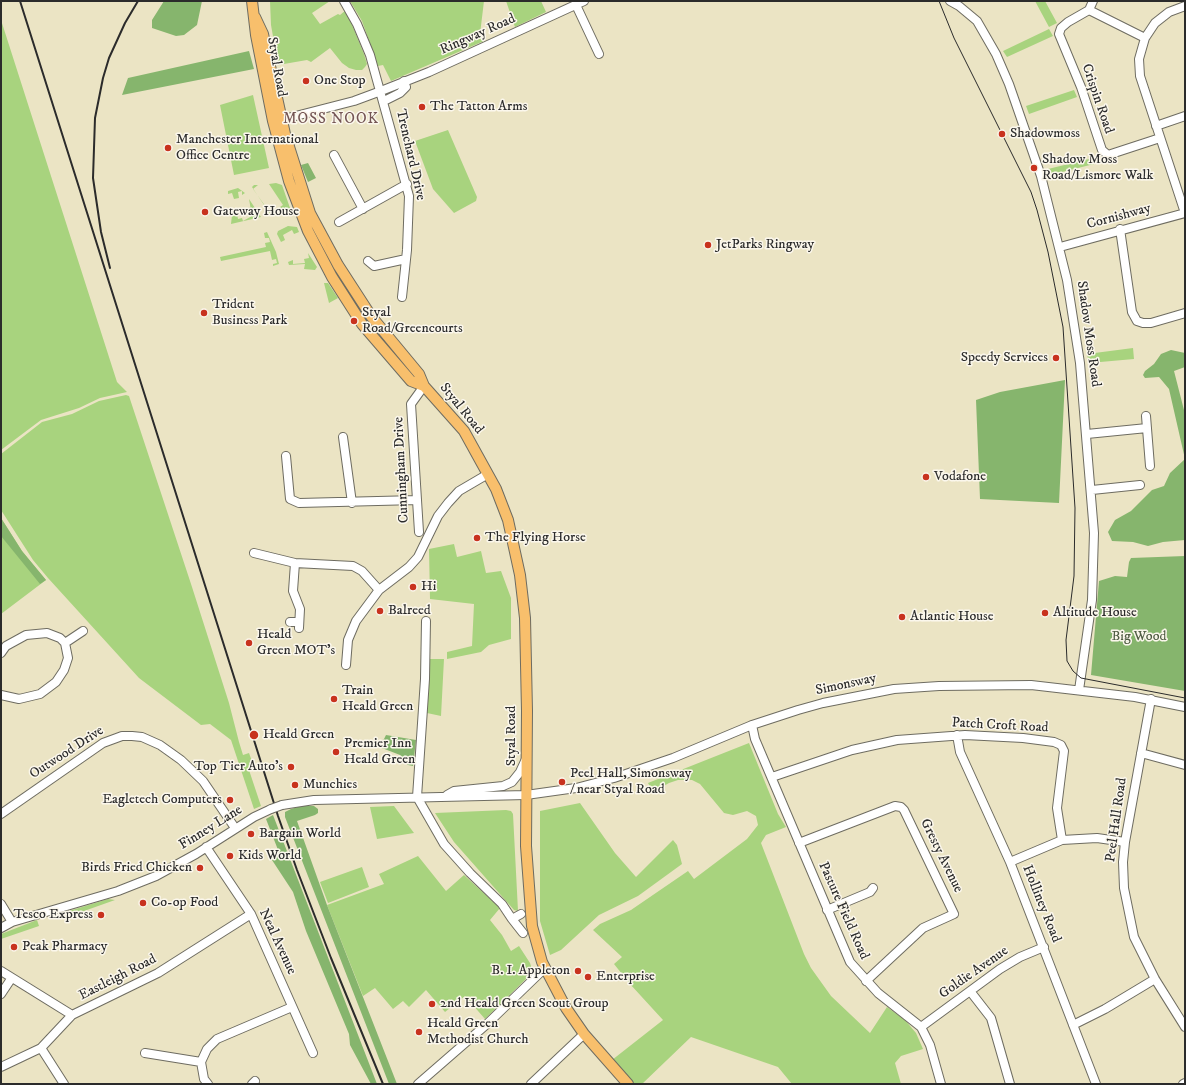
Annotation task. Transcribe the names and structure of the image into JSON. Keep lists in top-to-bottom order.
{
  "streets": {
    "main road": ["Styal Road"],
    "street": [
      "Ringway Road",
      "Crispin Road",
      "Trenchard Drive",
      "Cornishway",
      "Shadow Moss Road",
      "Cunningham Drive",
      "Simonsway",
      "Patch Croft Road",
      "Outwood Drive",
      "Peel Hall Road",
      "Finney Lane",
      "Gresty Avenue",
      "Holliney Road",
      "Pasture Field Road",
      "Neal Avenue",
      "Goldie Avenue",
      "Eastleigh Road"
    ]
  },
  "crossings": [
    ["Ringway Road", "Styal Road"],
    ["Ringway Road", "Trenchard Drive"],
    ["Styal Road", "Cunningham Drive"],
    ["Styal Road", "Simonsway"],
    ["Styal Road", "Finney Lane"],
    ["Cornishway", "Shadow Moss Road"],
    ["Shadow Moss Road", "Simonsway"],
    ["Simonsway", "Peel Hall Road"],
    ["Simonsway", "Finney Lane"],
    ["Simonsway", "Pasture Field Road"],
    ["Patch Croft Road", "Holliney Road"],
    ["Patch Croft Road", "Pasture Field Road"],
    ["Outwood Drive", "Finney Lane"],
    ["Finney Lane", "Neal Avenue"],
    ["Gresty Avenue", "Pasture Field Road"],
    ["Holliney Road", "Goldie Avenue"],
    ["Pasture Field Road", "Goldie Avenue"],
    ["Neal Avenue", "Eastleigh Road"]
  ],
  "districts": ["MOSS NOOK"],
  "parks": ["Big Wood"],
  "places": [
    "One Stop",
    "The Tatton Arms",
    "Shadowmoss",
    "Manchester International Office Centre",
    "Shadow Moss Road/Lismore Walk",
    "Gateway House",
    "JetParks Ringway",
    "Trident Business Park",
    "Styal Road/Greencourts",
    "Speedy Services",
    "Vodafone",
    "The Flying Horse",
    "Hi",
    "Balreed",
    "Altitude House",
    "Atlantic House",
    "Heald Green MOT's",
    "Train Heald Green",
    "Heald Green",
    "Premier Inn Heald Green",
    "Top Tier Auto's",
    "Peel Hall, Simonsway / near Styal Road",
    "Munchies",
    "Eagletech Computers",
    "Bargain World",
    "Kids World",
    "Birds Fried Chicken",
    "Co-op Food",
    "Tesco Express",
    "Peak Pharmacy",
    "B. I. Appleton",
    "Enterprise",
    "2nd Heald Green Scout Group",
    "Heald Green Methodist Church"
  ]
}
